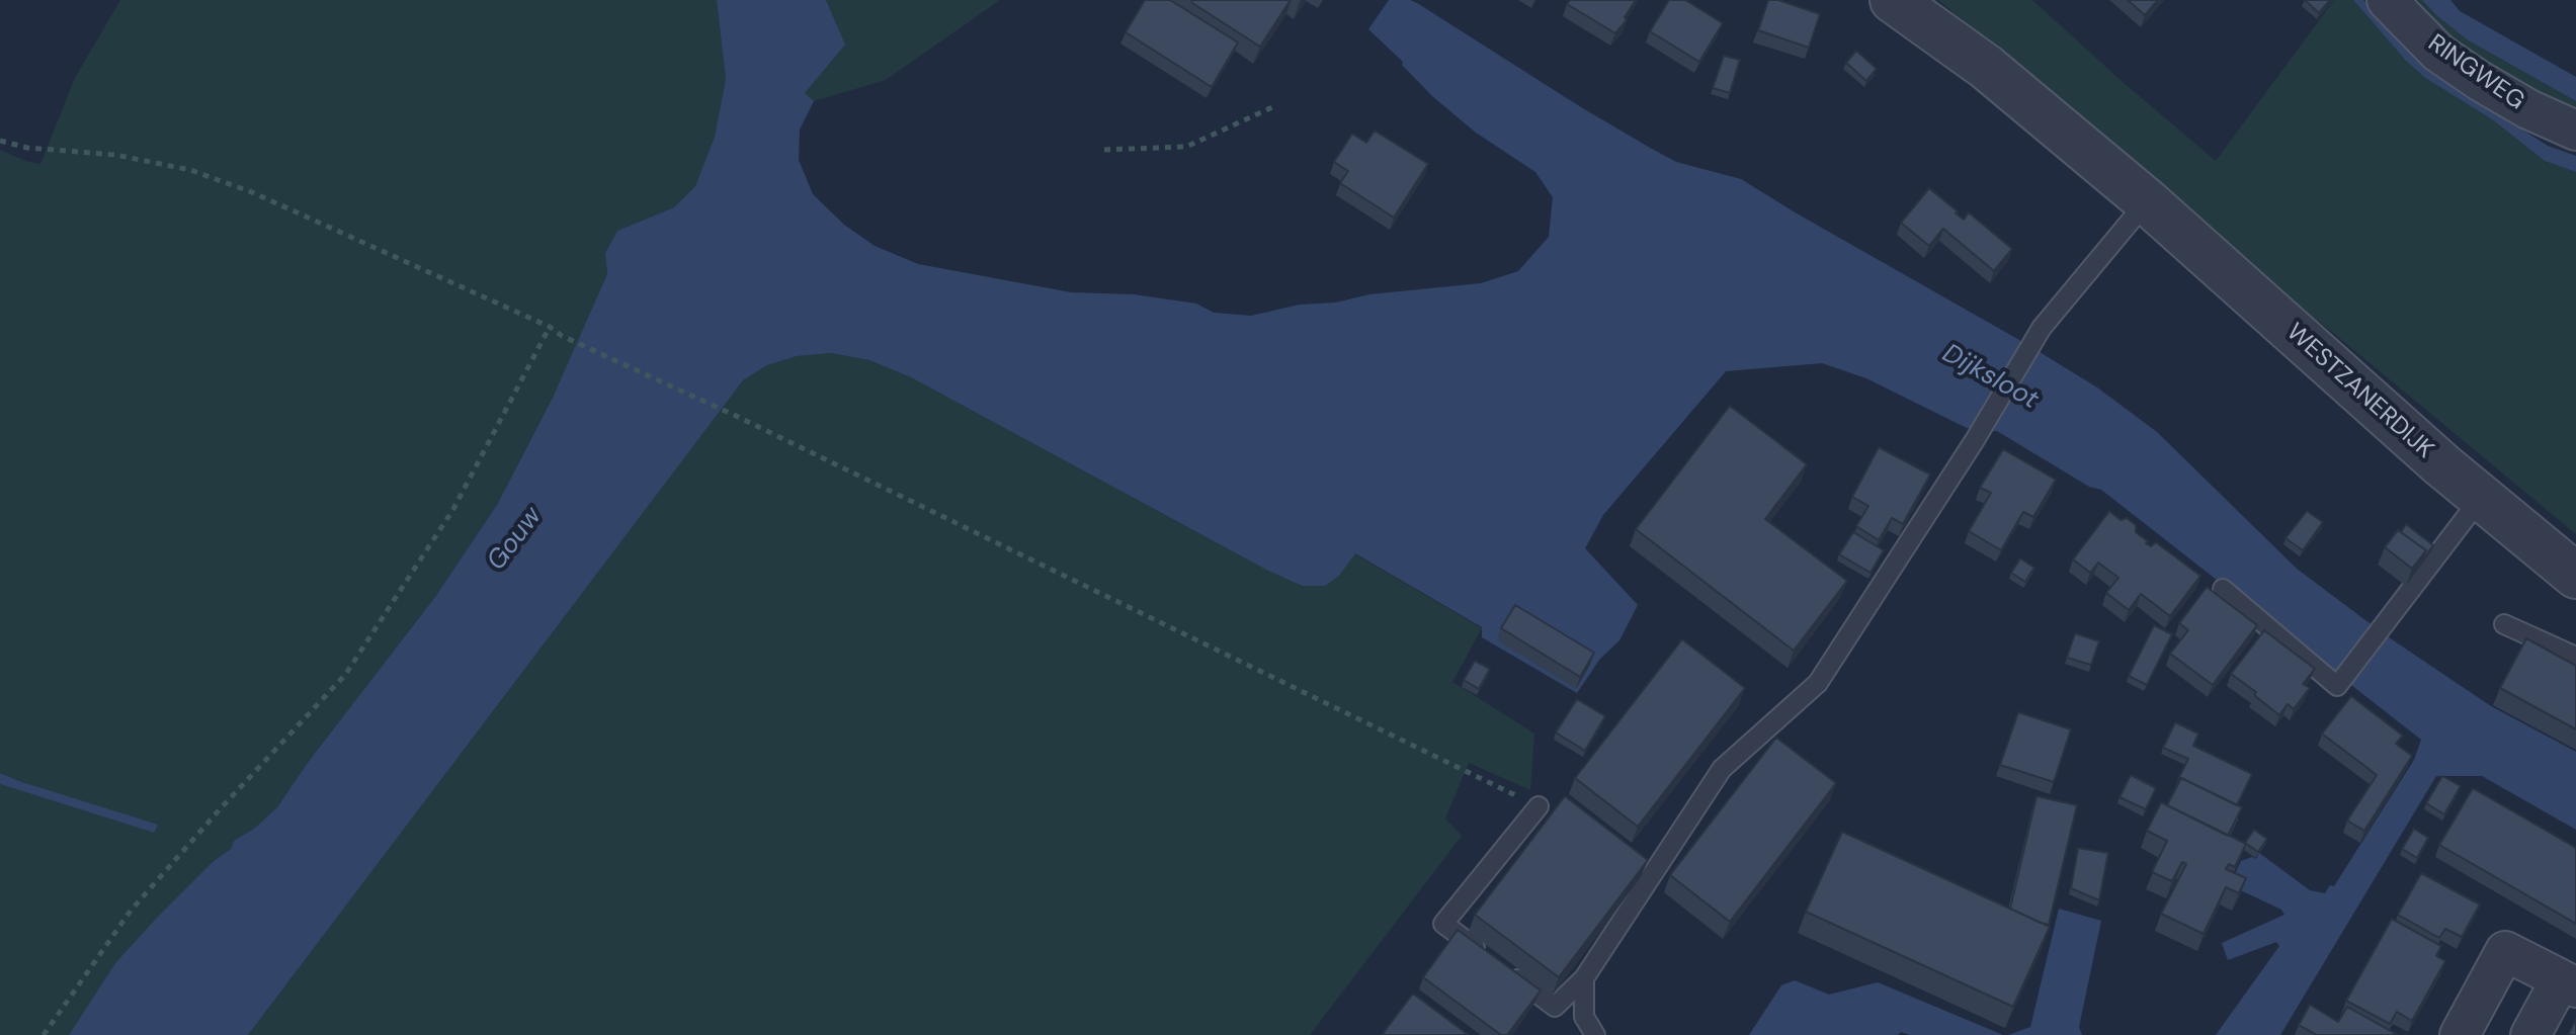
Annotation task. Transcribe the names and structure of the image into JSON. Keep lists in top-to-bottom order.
{
  "streets": {
    "street": ["RINGWEG", "WESTZANERDIJK"]
  },
  "water": ["Dijksloot", "Gouw"]
}
